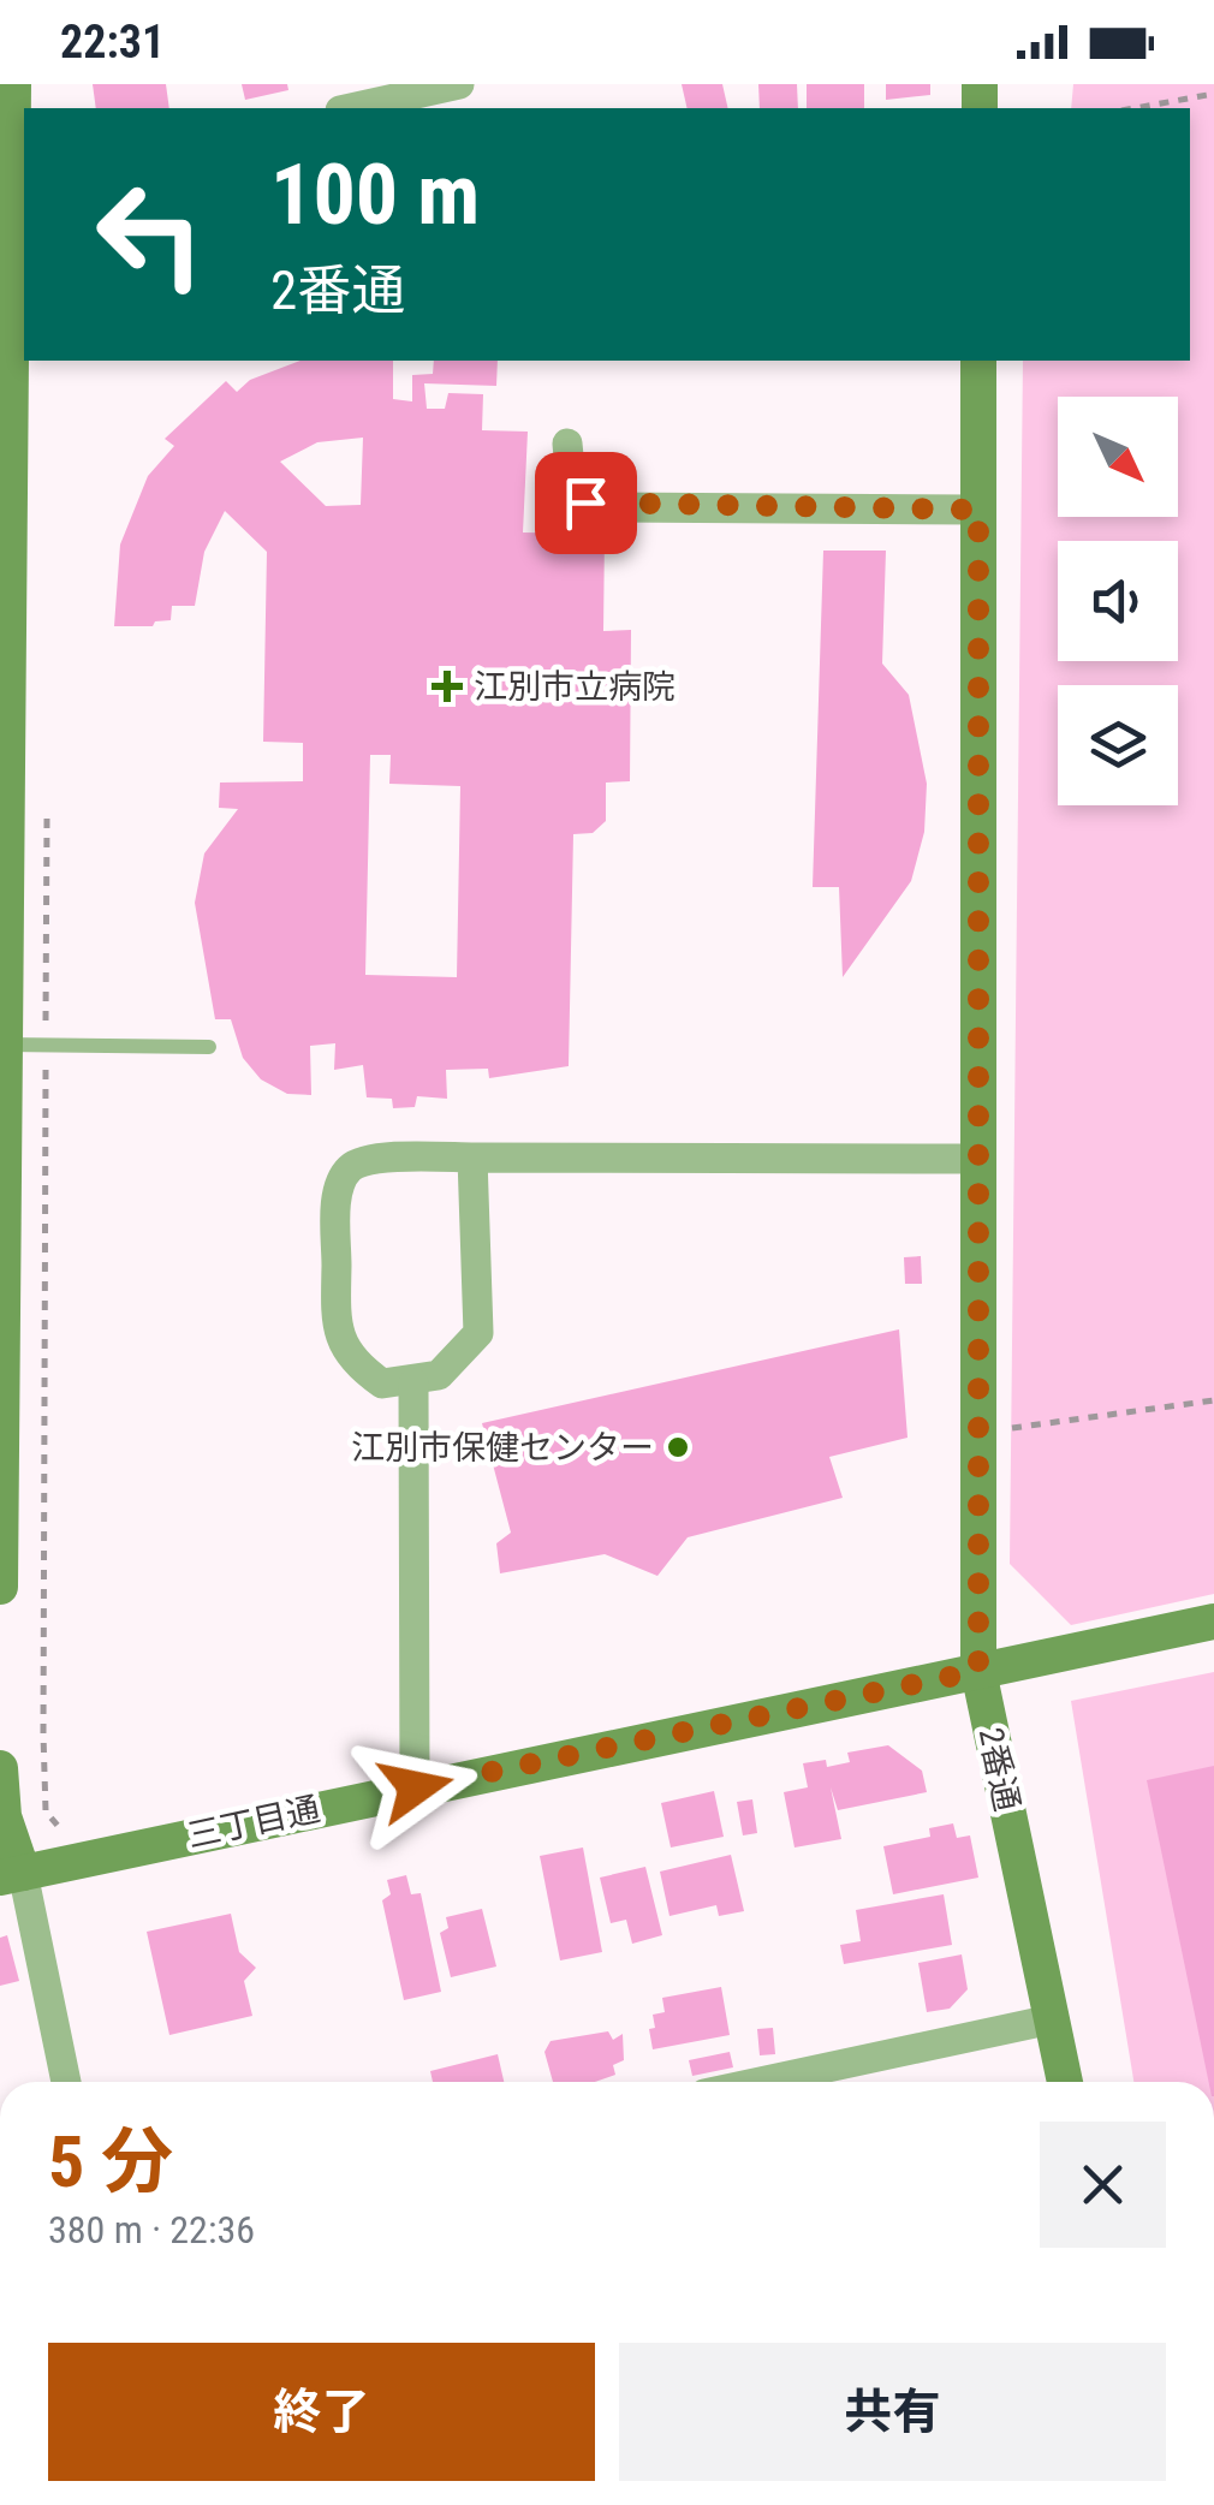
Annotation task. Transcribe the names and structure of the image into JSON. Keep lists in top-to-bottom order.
{
  "streets": {
    "street": ["2番通", "三丁目通"]
  },
  "crossings": [
    ["2番通", "三丁目通"]
  ],
  "places": {
    "health": ["江別市立病院"],
    "other": ["江別市保健センター"]
  },
  "north": "bottom right",
  "page": {
    "status": "22:31",
    "turn": ["100 m", "2番通"],
    "heading": ["5 分", "380 m · 22:36"],
    "buttons": ["終了", "共有"]
  }
}
